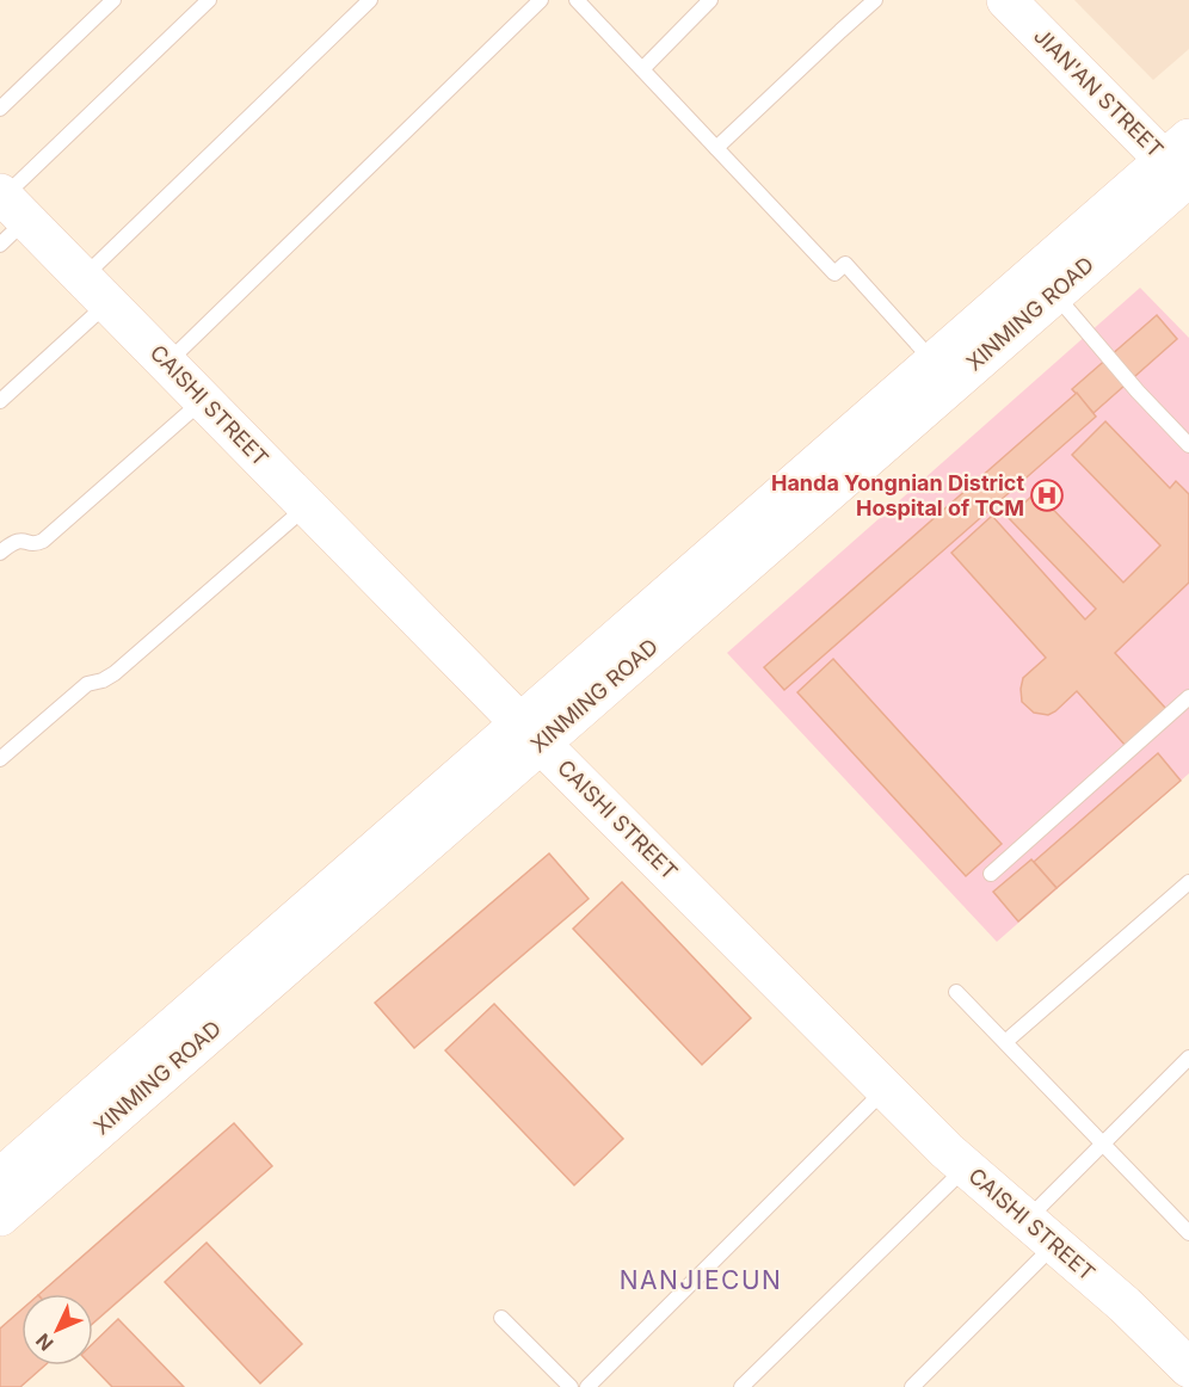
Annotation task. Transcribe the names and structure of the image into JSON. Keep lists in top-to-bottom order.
{
  "streets": {
    "main road": ["JIAN'AN STREET", "XINMING ROAD", "CAISHI STREET"]
  },
  "crossings": [
    ["JIAN'AN STREET", "XINMING ROAD"],
    ["XINMING ROAD", "CAISHI STREET"]
  ],
  "districts": ["NANJIECUN"],
  "places": {
    "hospital": ["Handa Yongnian District Hospital of TCM"]
  },
  "north": "bottom left"
}
